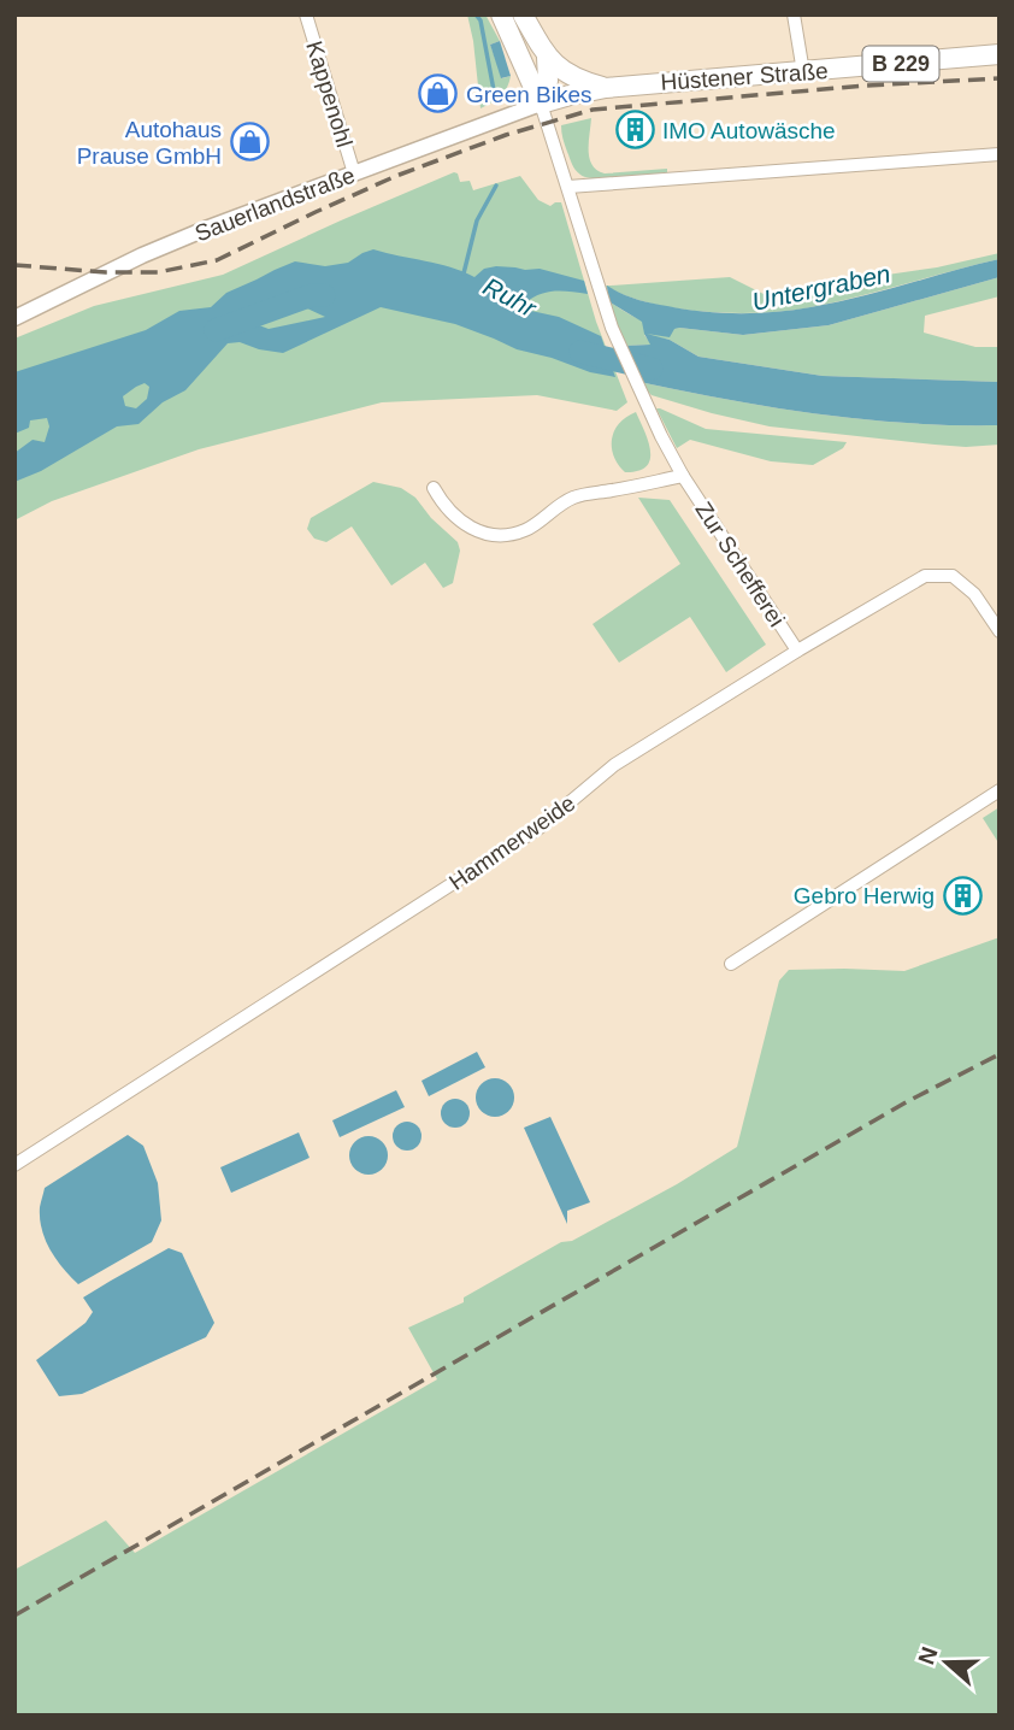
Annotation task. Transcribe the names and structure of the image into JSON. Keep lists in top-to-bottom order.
{
  "streets": {
    "main road": ["B 229", "Hüstener Straße"],
    "street": [
      "Kappenohl",
      "Sauerlandstraße",
      "Zur Schefferei",
      "Hammerweide"
    ]
  },
  "crossings": [
    ["B 229", "Hüstener Straße"],
    ["Hüstener Straße", "Sauerlandstraße"],
    ["Kappenohl", "Sauerlandstraße"],
    ["Zur Schefferei", "Hammerweide"]
  ],
  "water": ["Untergraben", "Ruhr"],
  "places": {
    "shop": ["Green Bikes", "Autohaus Prause GmbH"],
    "building": ["IMO Autowäsche", "Gebro Herwig"]
  },
  "north": "left"
}
